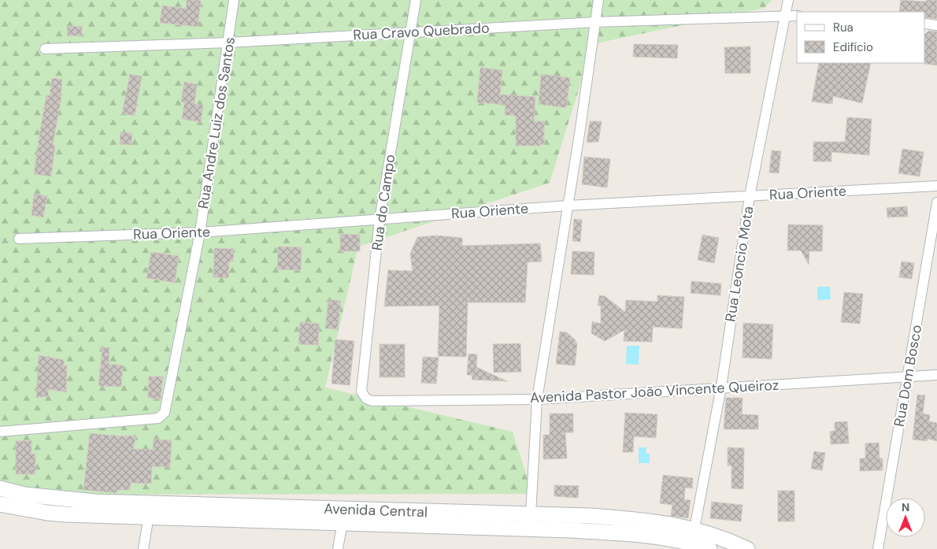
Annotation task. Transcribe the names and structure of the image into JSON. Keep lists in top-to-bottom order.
{
  "streets": {
    "main road": ["Avenida Central"],
    "street": [
      "Rua Cravo Quebrado",
      "Rua Andre Luiz dos Santos",
      "Rua Oriente",
      "Rua do Campo",
      "Rua Leoncio Mota",
      "Rua Dom Bosco",
      "Avenida Pastor João Vincente Queiroz"
    ]
  },
  "crossings": [
    ["Rua Cravo Quebrado", "Rua Andre Luiz dos Santos"],
    ["Rua Cravo Quebrado", "Rua do Campo"],
    ["Rua Cravo Quebrado", "Rua Leoncio Mota"],
    ["Rua Andre Luiz dos Santos", "Rua Oriente"],
    ["Rua Oriente", "Rua do Campo"],
    ["Rua Oriente", "Rua Leoncio Mota"],
    ["Rua do Campo", "Avenida Pastor João Vincente Queiroz"],
    ["Rua Leoncio Mota", "Avenida Pastor João Vincente Queiroz"],
    ["Rua Leoncio Mota", "Avenida Central"],
    ["Rua Dom Bosco", "Avenida Pastor João Vincente Queiroz"]
  ],
  "legend": ["Rua", "Edifício"],
  "north": "top"
}
